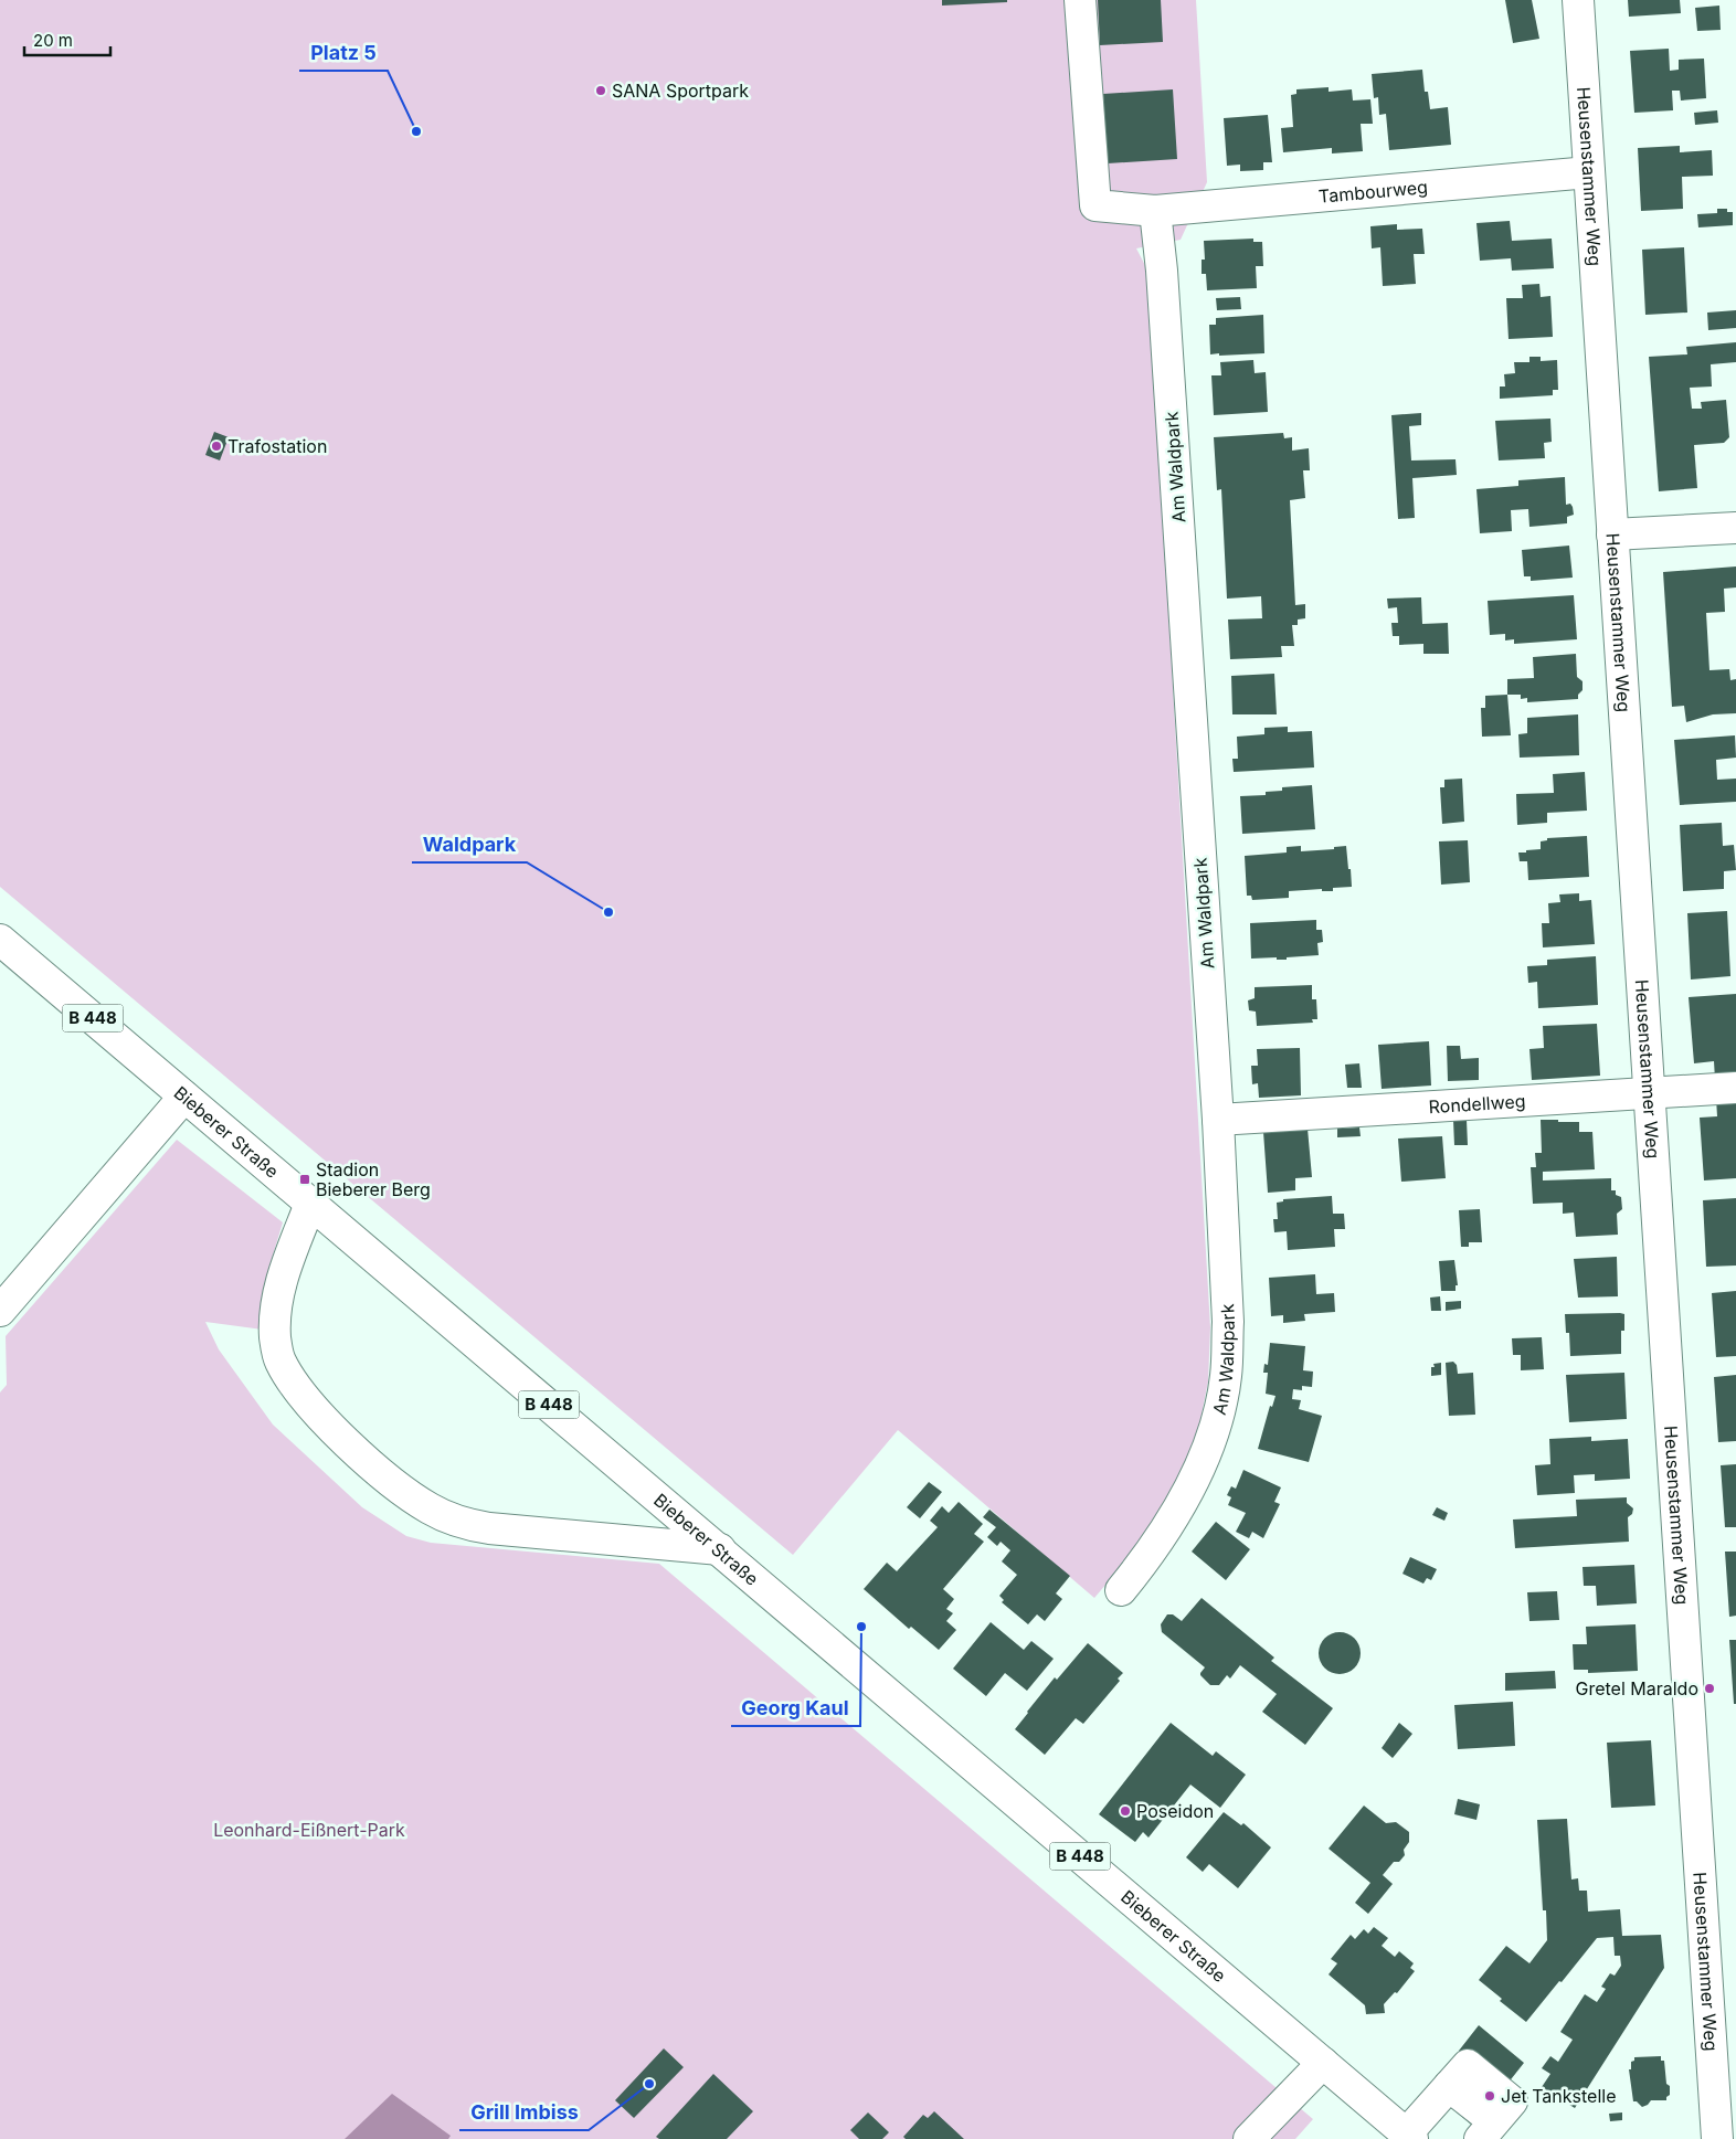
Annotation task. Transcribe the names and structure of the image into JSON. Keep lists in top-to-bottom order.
{
  "streets": {
    "street": [
      "Heusenstammer Weg",
      "Tambourweg",
      "Am Waldpark",
      "B 448",
      "Rondellweg",
      "Bieberer Straße"
    ]
  },
  "crossings": [
    ["Heusenstammer Weg", "Tambourweg"],
    ["Heusenstammer Weg", "Rondellweg"],
    ["Tambourweg", "Am Waldpark"],
    ["Am Waldpark", "Rondellweg"]
  ],
  "parks": ["Leonhard-Eißnert-Park"],
  "places": {
    "other": [
      "SANA Sportpark",
      "Platz 5",
      "Trafostation",
      "Waldpark",
      "Georg Kaul",
      "Gretel Maraldo",
      "Poseidon",
      "Grill Imbiss",
      "Jet Tankstelle"
    ],
    "transit": ["Stadion Bieberer Berg"]
  },
  "scale_bar": "20 m"
}
